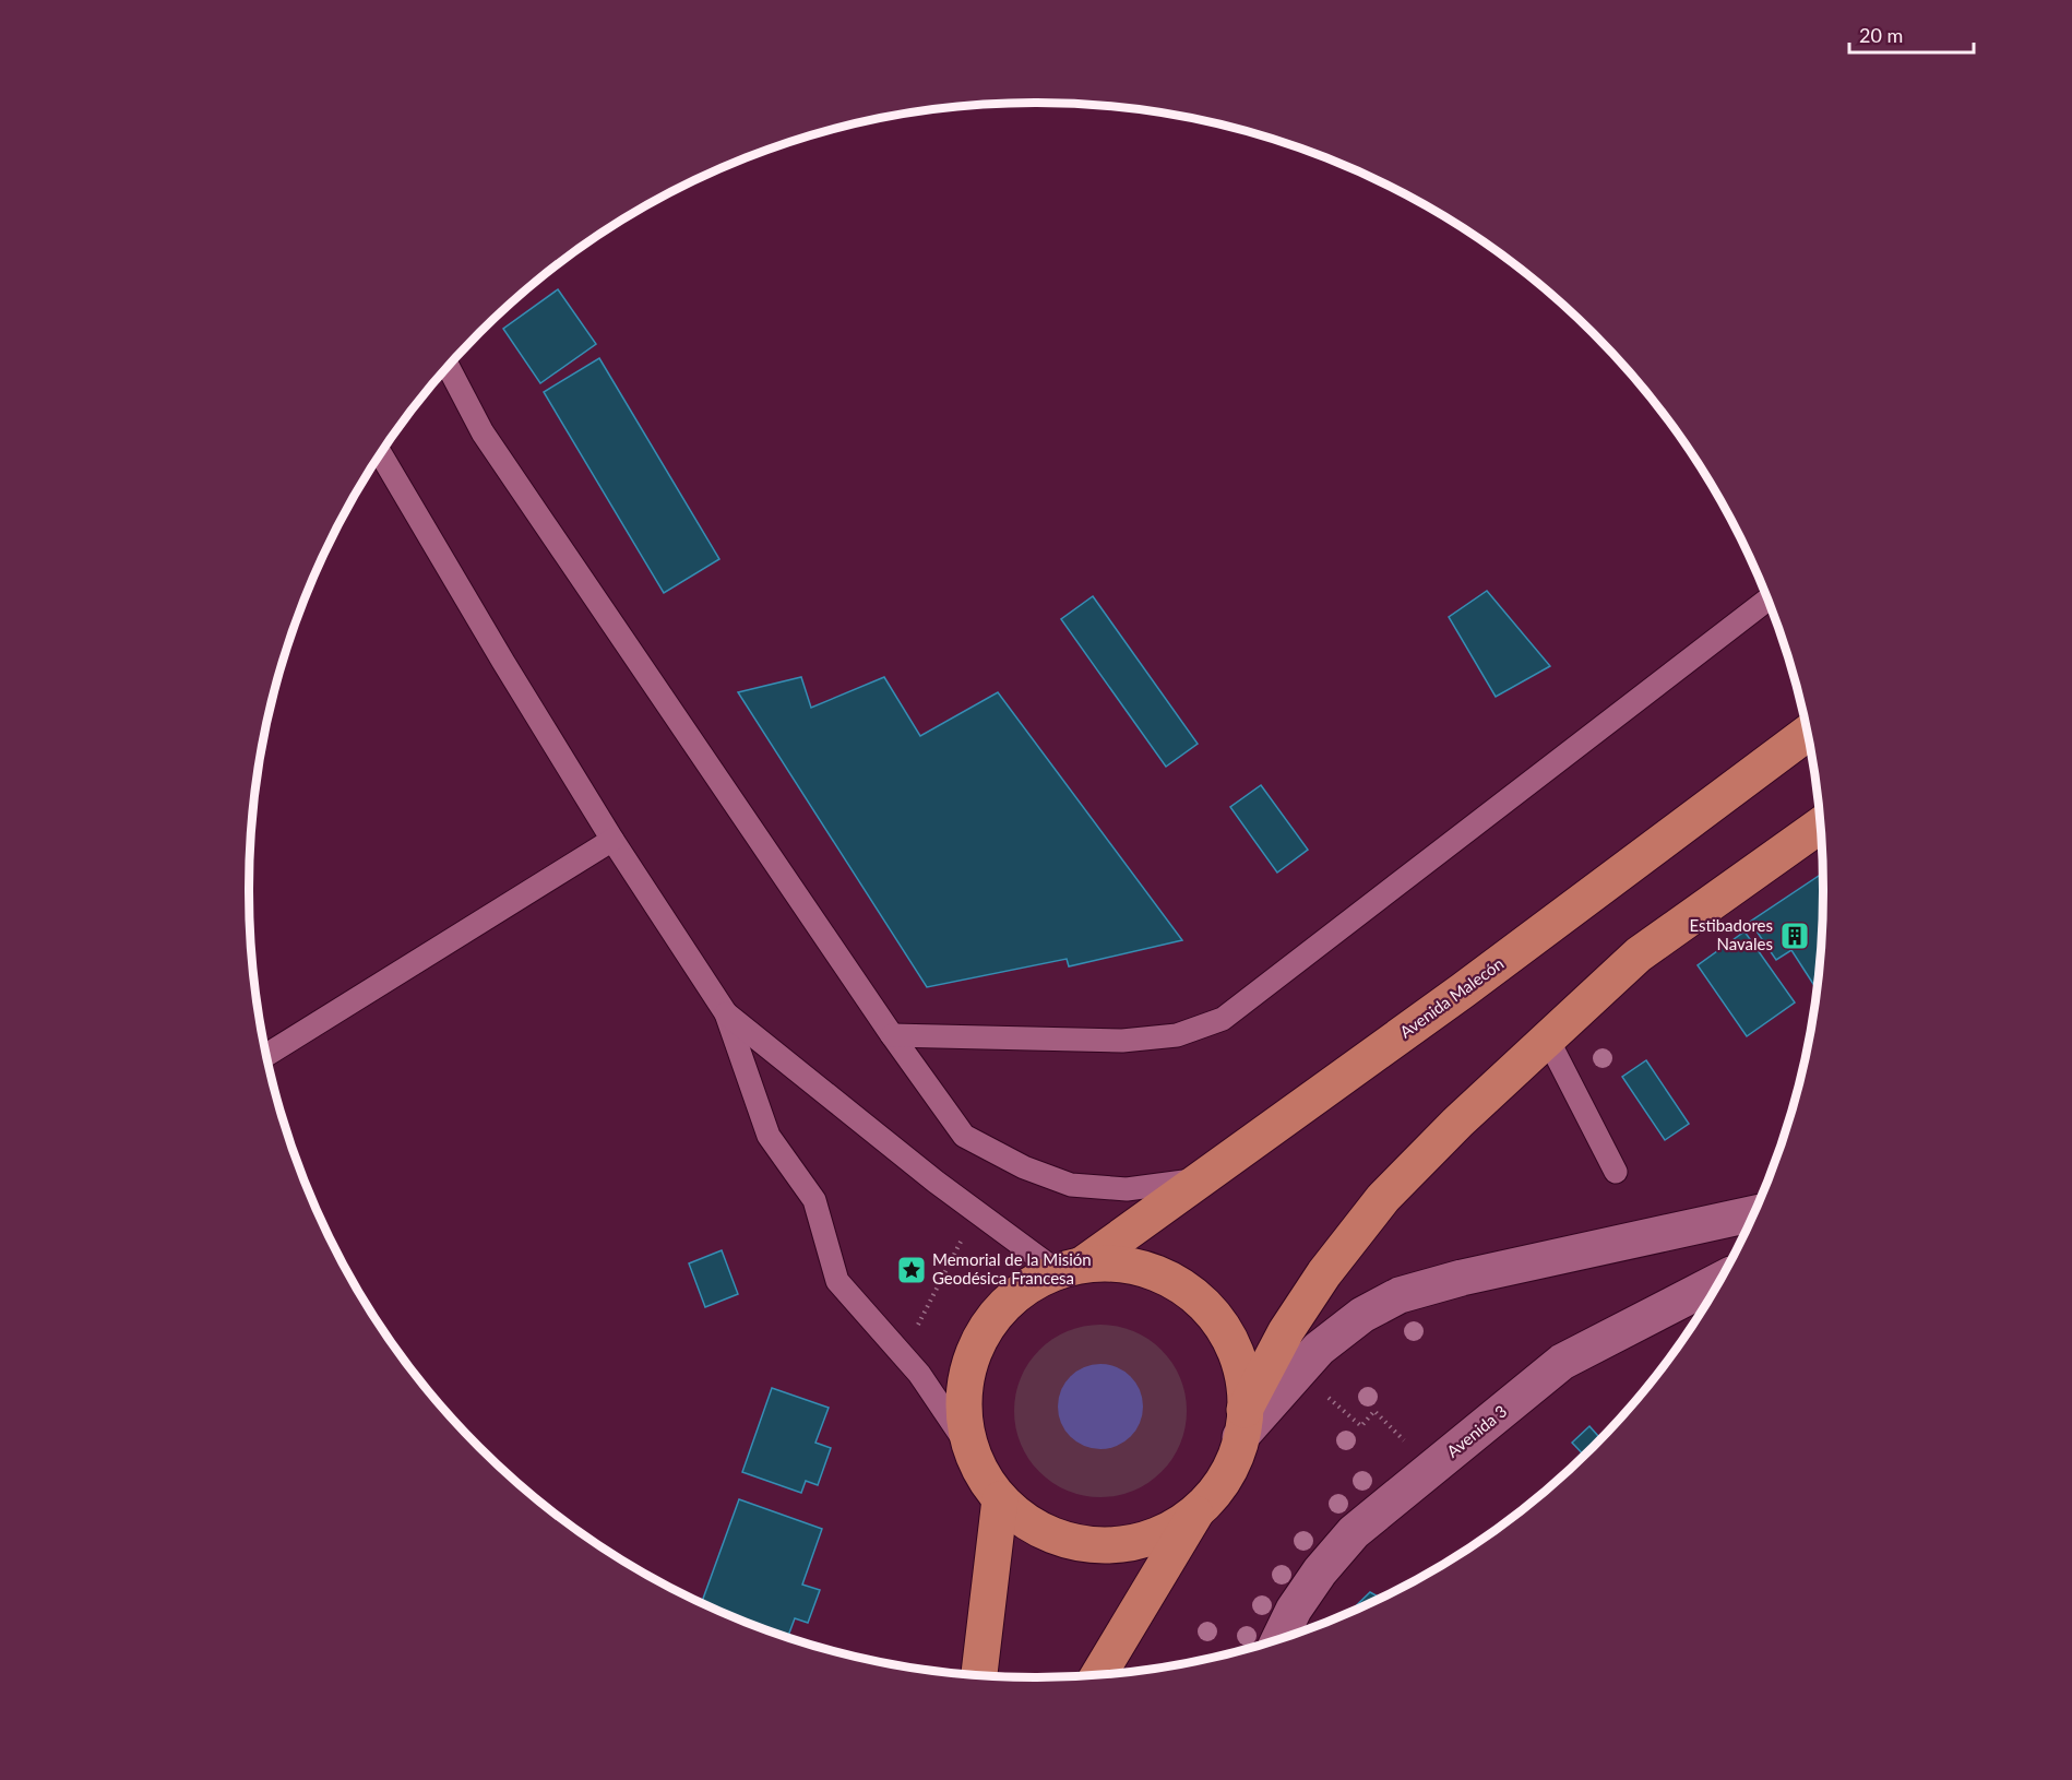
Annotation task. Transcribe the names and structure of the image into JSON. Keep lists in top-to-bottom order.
{
  "streets": {
    "main road": ["Avenida Malecón"],
    "street": ["Avenida 3"]
  },
  "places": {
    "building": ["Estibadores Navales"],
    "place": ["Memorial de la Misión Geodésica Francesa"]
  },
  "scale_bar": "20 m"
}
